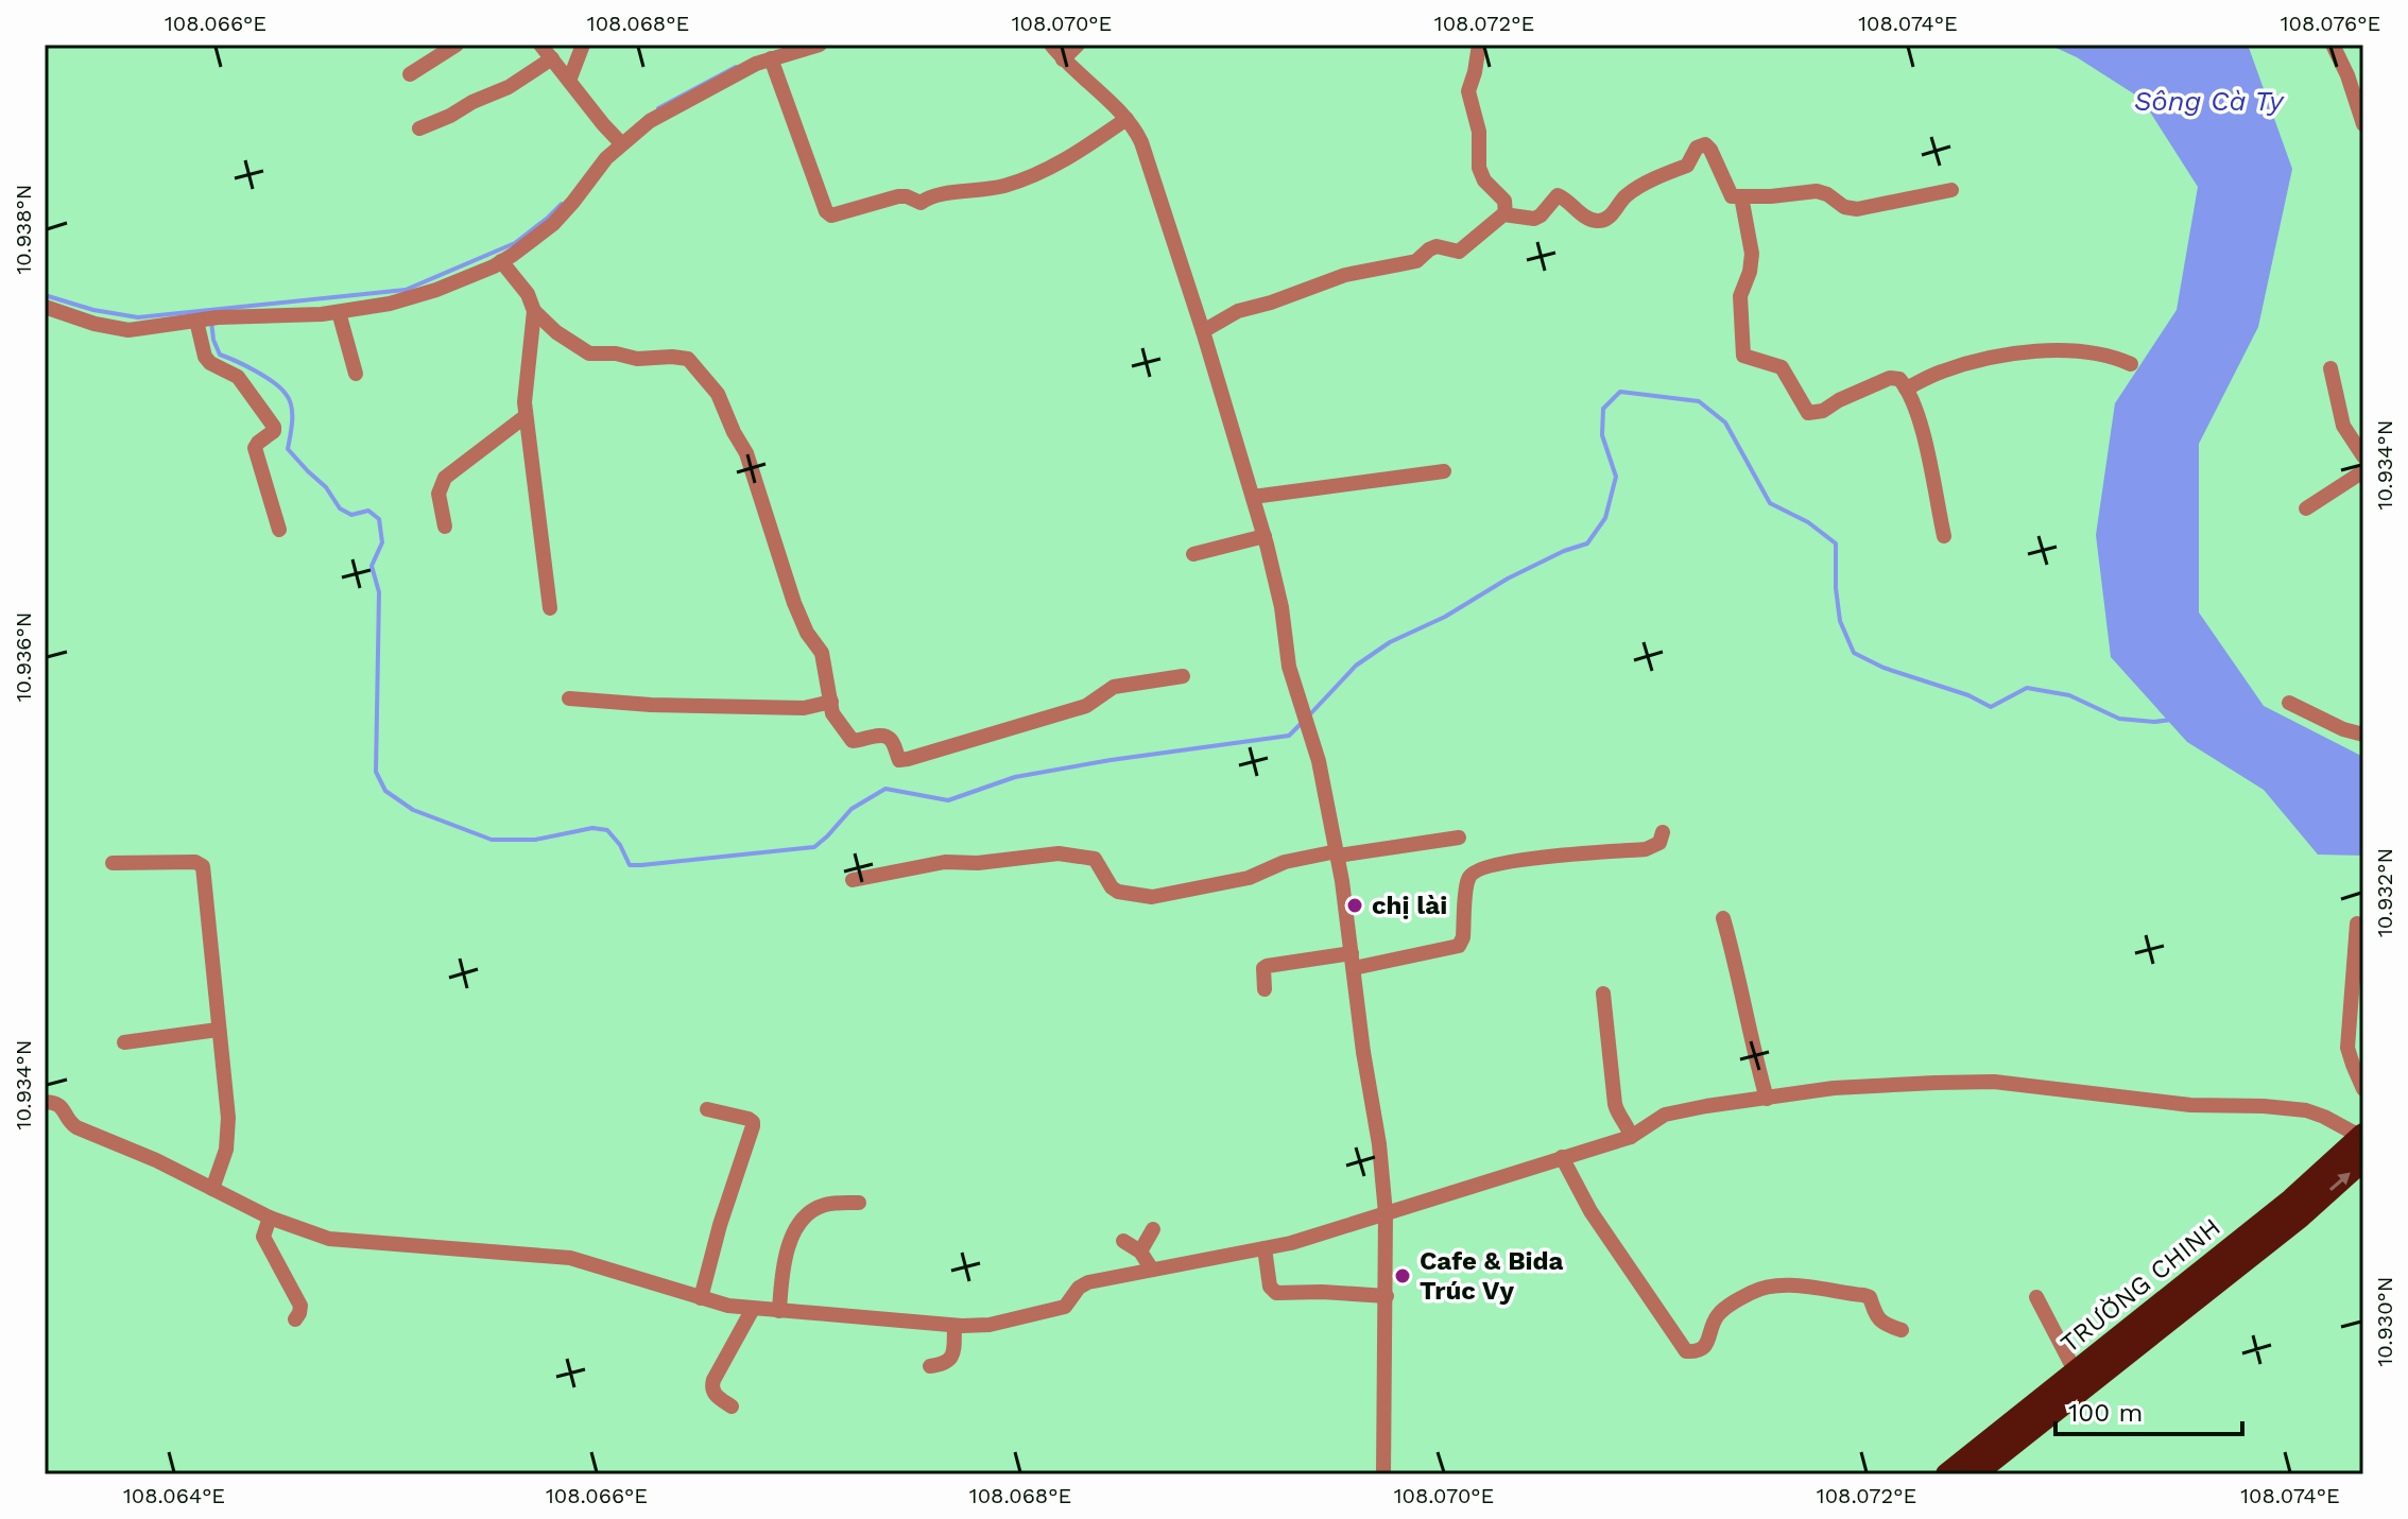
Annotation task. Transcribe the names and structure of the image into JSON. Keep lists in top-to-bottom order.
{
  "streets": {
    "highway": ["TRƯỜNG CHINH"]
  },
  "water": ["Sông Cà Ty"],
  "places": ["chị lài", "Cafe & Bida Trúc Vy"],
  "scale_bar": "100 m",
  "coordinates": [
    "108.066°E",
    "108.068°E",
    "108.070°E",
    "108.072°E",
    "108.074°E",
    "108.076°E",
    "10.938°N",
    "10.934°N",
    "10.936°N",
    "10.932°N",
    "10.930°N",
    "108.064°E"
  ]
}
